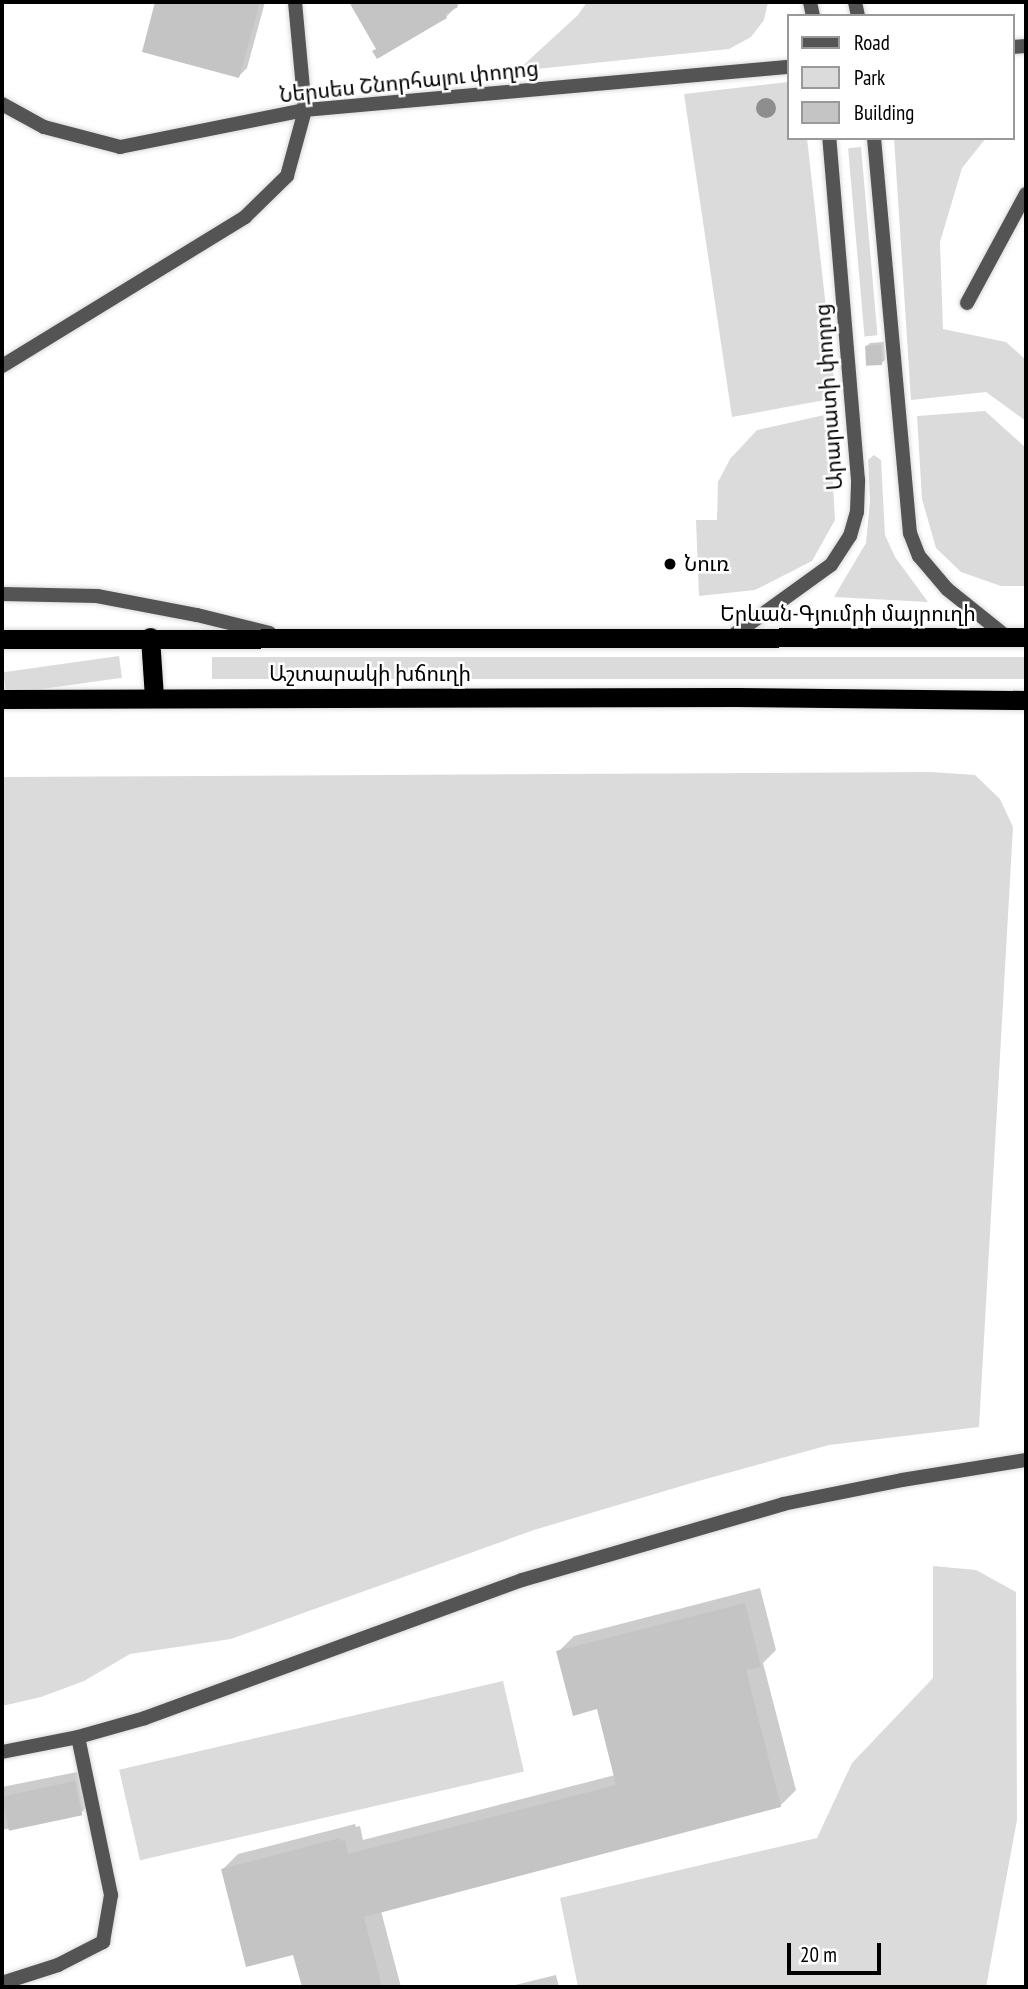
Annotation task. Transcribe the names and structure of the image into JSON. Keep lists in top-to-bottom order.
{
  "streets": {
    "highway": ["Երևան-Գյումրի մայրուղի", "Աշտարակի խճուղի"],
    "street": ["Ներսես Շնորհալու փողոց", "Արարատի փողոց"]
  },
  "crossings": [
    ["Արարատի փողոց", "Երևան-Գյումրի մայրուղի"],
    ["Երևան-Գյումրի մայրուղի", "Աշտարակի խճուղի"]
  ],
  "places": ["Նուռ"],
  "legend": ["Road", "Park", "Building"],
  "scale_bar": "20 m"
}
